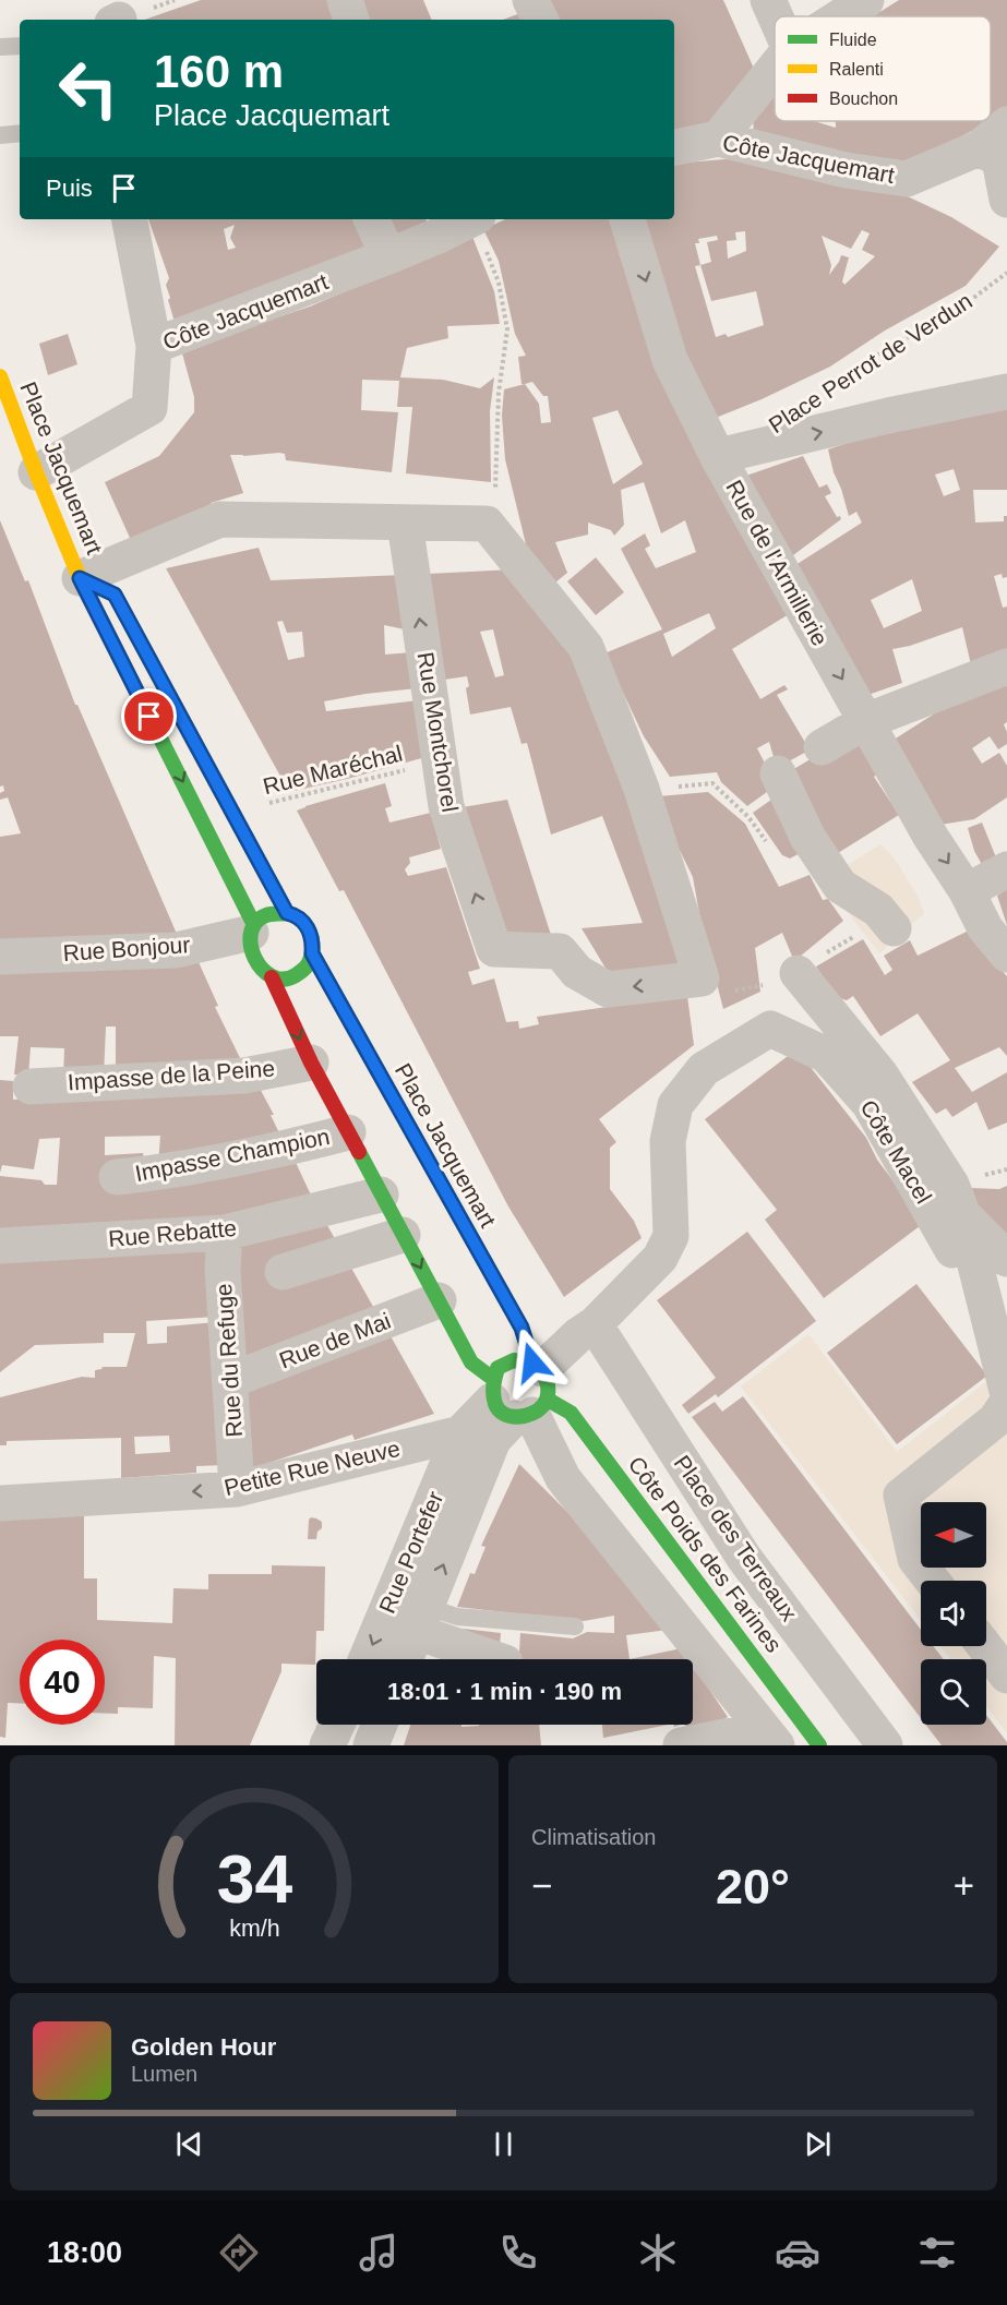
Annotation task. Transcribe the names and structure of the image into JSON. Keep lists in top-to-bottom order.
{
  "streets": {
    "street": [
      "Côte Jacquemart",
      "Place Perrot de Verdun",
      "Place Jacquemart",
      "Rue de l'Armillerie",
      "Rue Montchorel",
      "Rue Bonjour",
      "Impasse de la Peine",
      "Côte Macel",
      "Impasse Champion",
      "Rue Rebatte",
      "Rue de Mai",
      "Rue du Refuge",
      "Petite Rue Neuve",
      "Place des Terreaux",
      "Rue Portefer",
      "Côte Poids des Farines"
    ],
    "path": ["Rue Maréchal"]
  },
  "crossings": [
    ["Côte Jacquemart", "Place Jacquemart"],
    ["Place Perrot de Verdun", "Rue de l'Armillerie"],
    ["Place Jacquemart", "Rue Maréchal"],
    ["Place Jacquemart", "Rue Bonjour"],
    ["Place Jacquemart", "Impasse de la Peine"],
    ["Place Jacquemart", "Côte Macel"],
    ["Place Jacquemart", "Impasse Champion"],
    ["Place Jacquemart", "Rue Rebatte"],
    ["Place Jacquemart", "Rue de Mai"],
    ["Place Jacquemart", "Petite Rue Neuve"],
    ["Place Jacquemart", "Rue Portefer"],
    ["Place Jacquemart", "Côte Poids des Farines"],
    ["Rue Montchorel", "Rue Maréchal"],
    ["Côte Macel", "Petite Rue Neuve"],
    ["Côte Macel", "Place des Terreaux"],
    ["Côte Macel", "Rue Portefer"],
    ["Côte Macel", "Côte Poids des Farines"],
    ["Rue Rebatte", "Rue du Refuge"],
    ["Rue de Mai", "Rue du Refuge"],
    ["Rue du Refuge", "Petite Rue Neuve"],
    ["Petite Rue Neuve", "Rue Portefer"],
    ["Petite Rue Neuve", "Côte Poids des Farines"],
    ["Rue Portefer", "Côte Poids des Farines"]
  ],
  "one_way": ["Petite Rue Neuve"],
  "legend": ["Fluide", "Ralenti", "Bouchon"],
  "north": "left",
  "page": {
    "turn": ["160 m", "Place Jacquemart"],
    "then": "Puis",
    "limit": "40",
    "trip": "18:01 · 1 min · 190 m",
    "tile": "Climatisation",
    "heat": ["−", "20°", "+"],
    "song": ["Golden Hour", "Lumen"],
    "tabs": "18:00",
    "gauge": ["34", "km/h"]
  }
}
